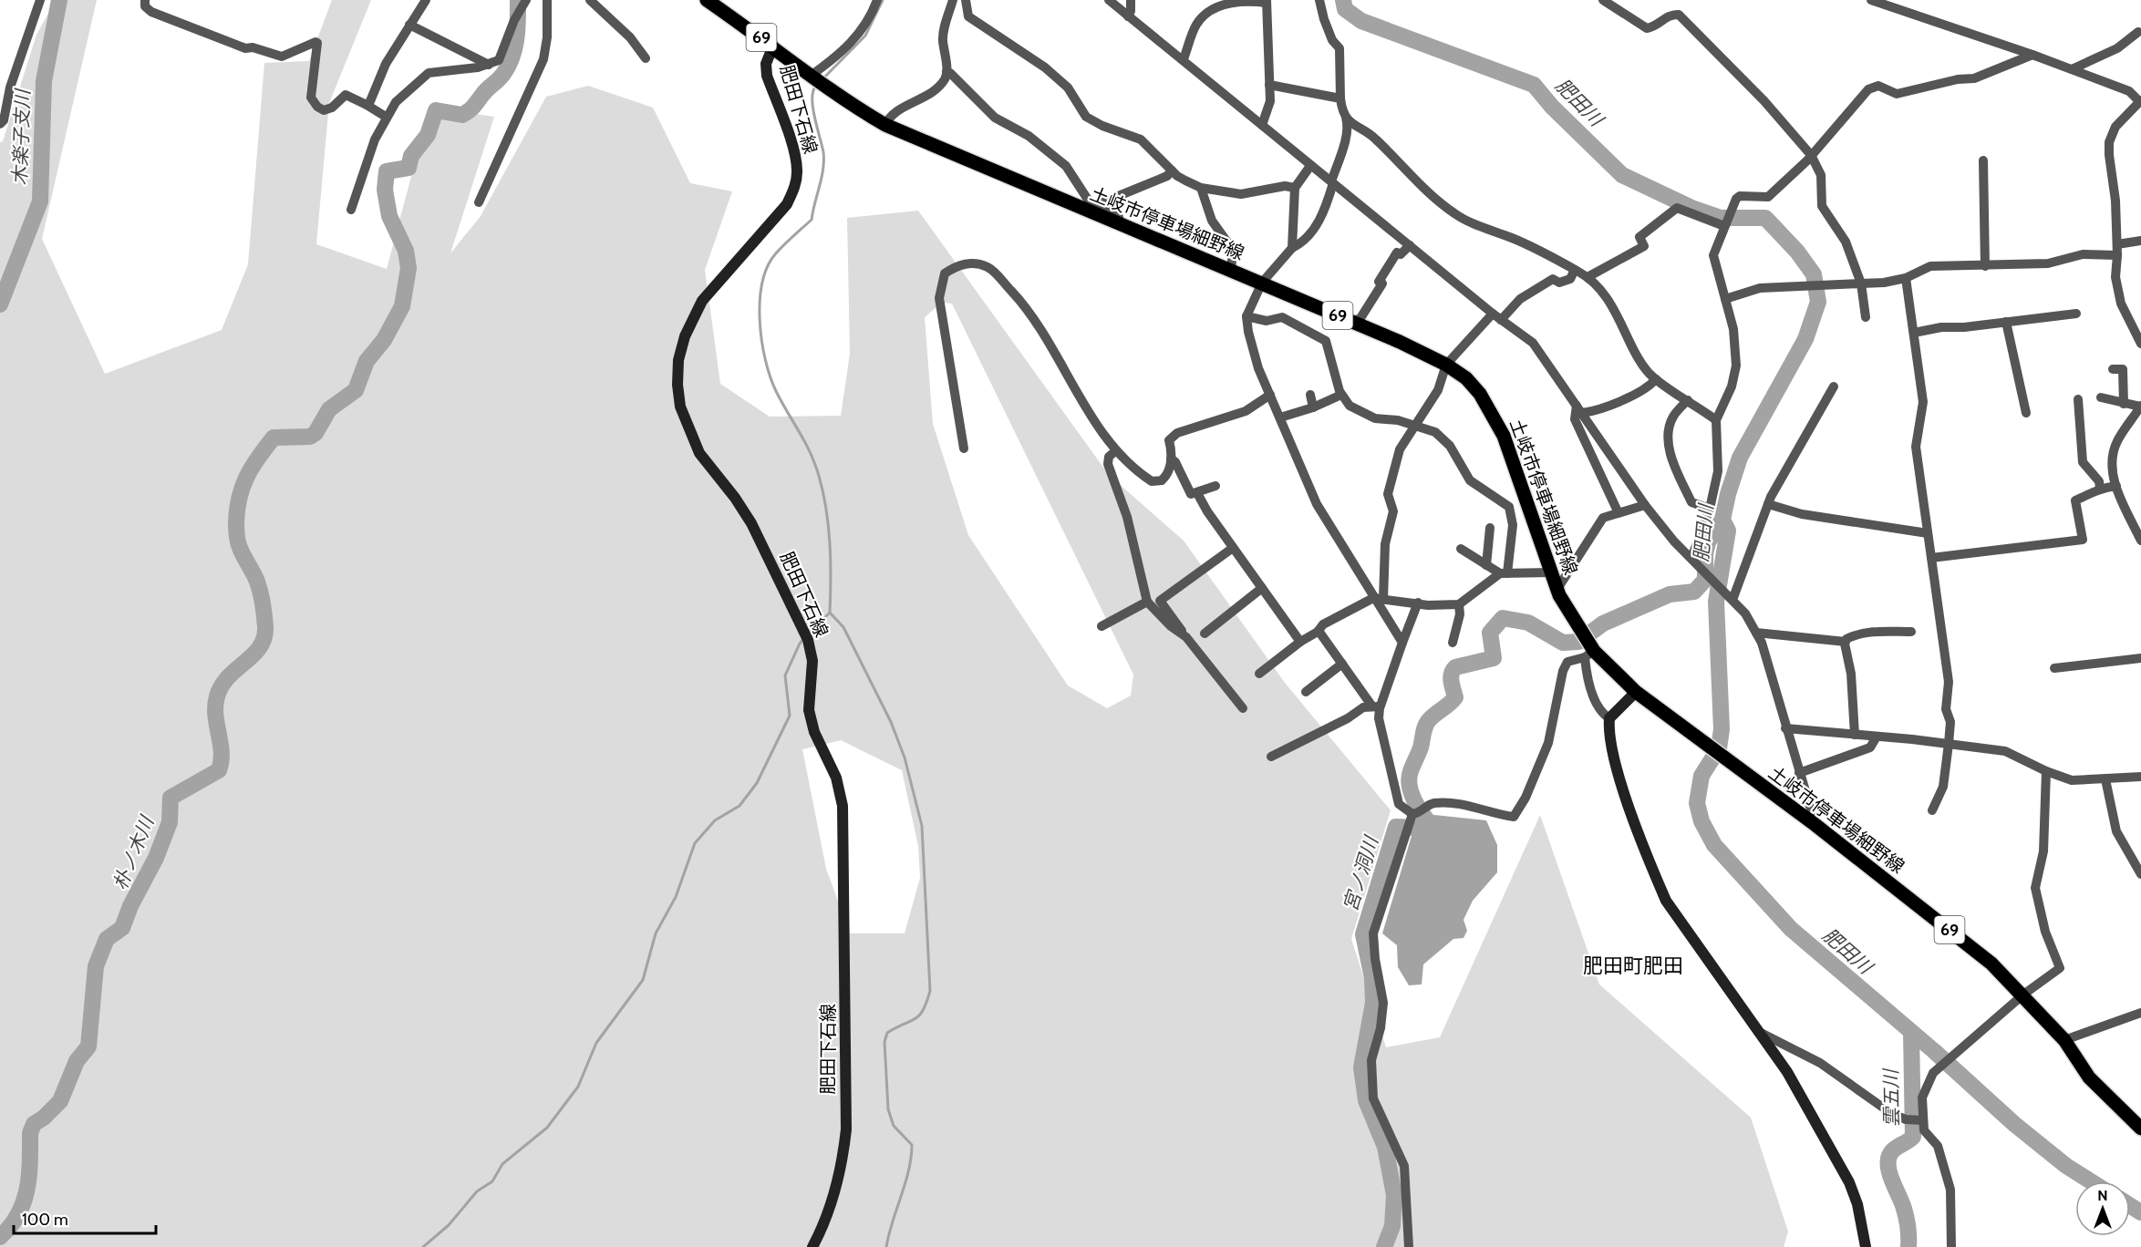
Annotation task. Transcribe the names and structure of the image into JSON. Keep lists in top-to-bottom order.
{
  "streets": {
    "main road": ["69", "肥田下石線", "土岐市停車場細野線"]
  },
  "crossings": [
    ["肥田下石線", "土岐市停車場細野線"]
  ],
  "districts": ["肥田町肥田"],
  "water": [
    "肥田川",
    "木楽子支川",
    "朴ノ木川",
    "宮ノ洞川",
    "雲五川"
  ],
  "scale_bar": "100 m",
  "north": "top"
}
